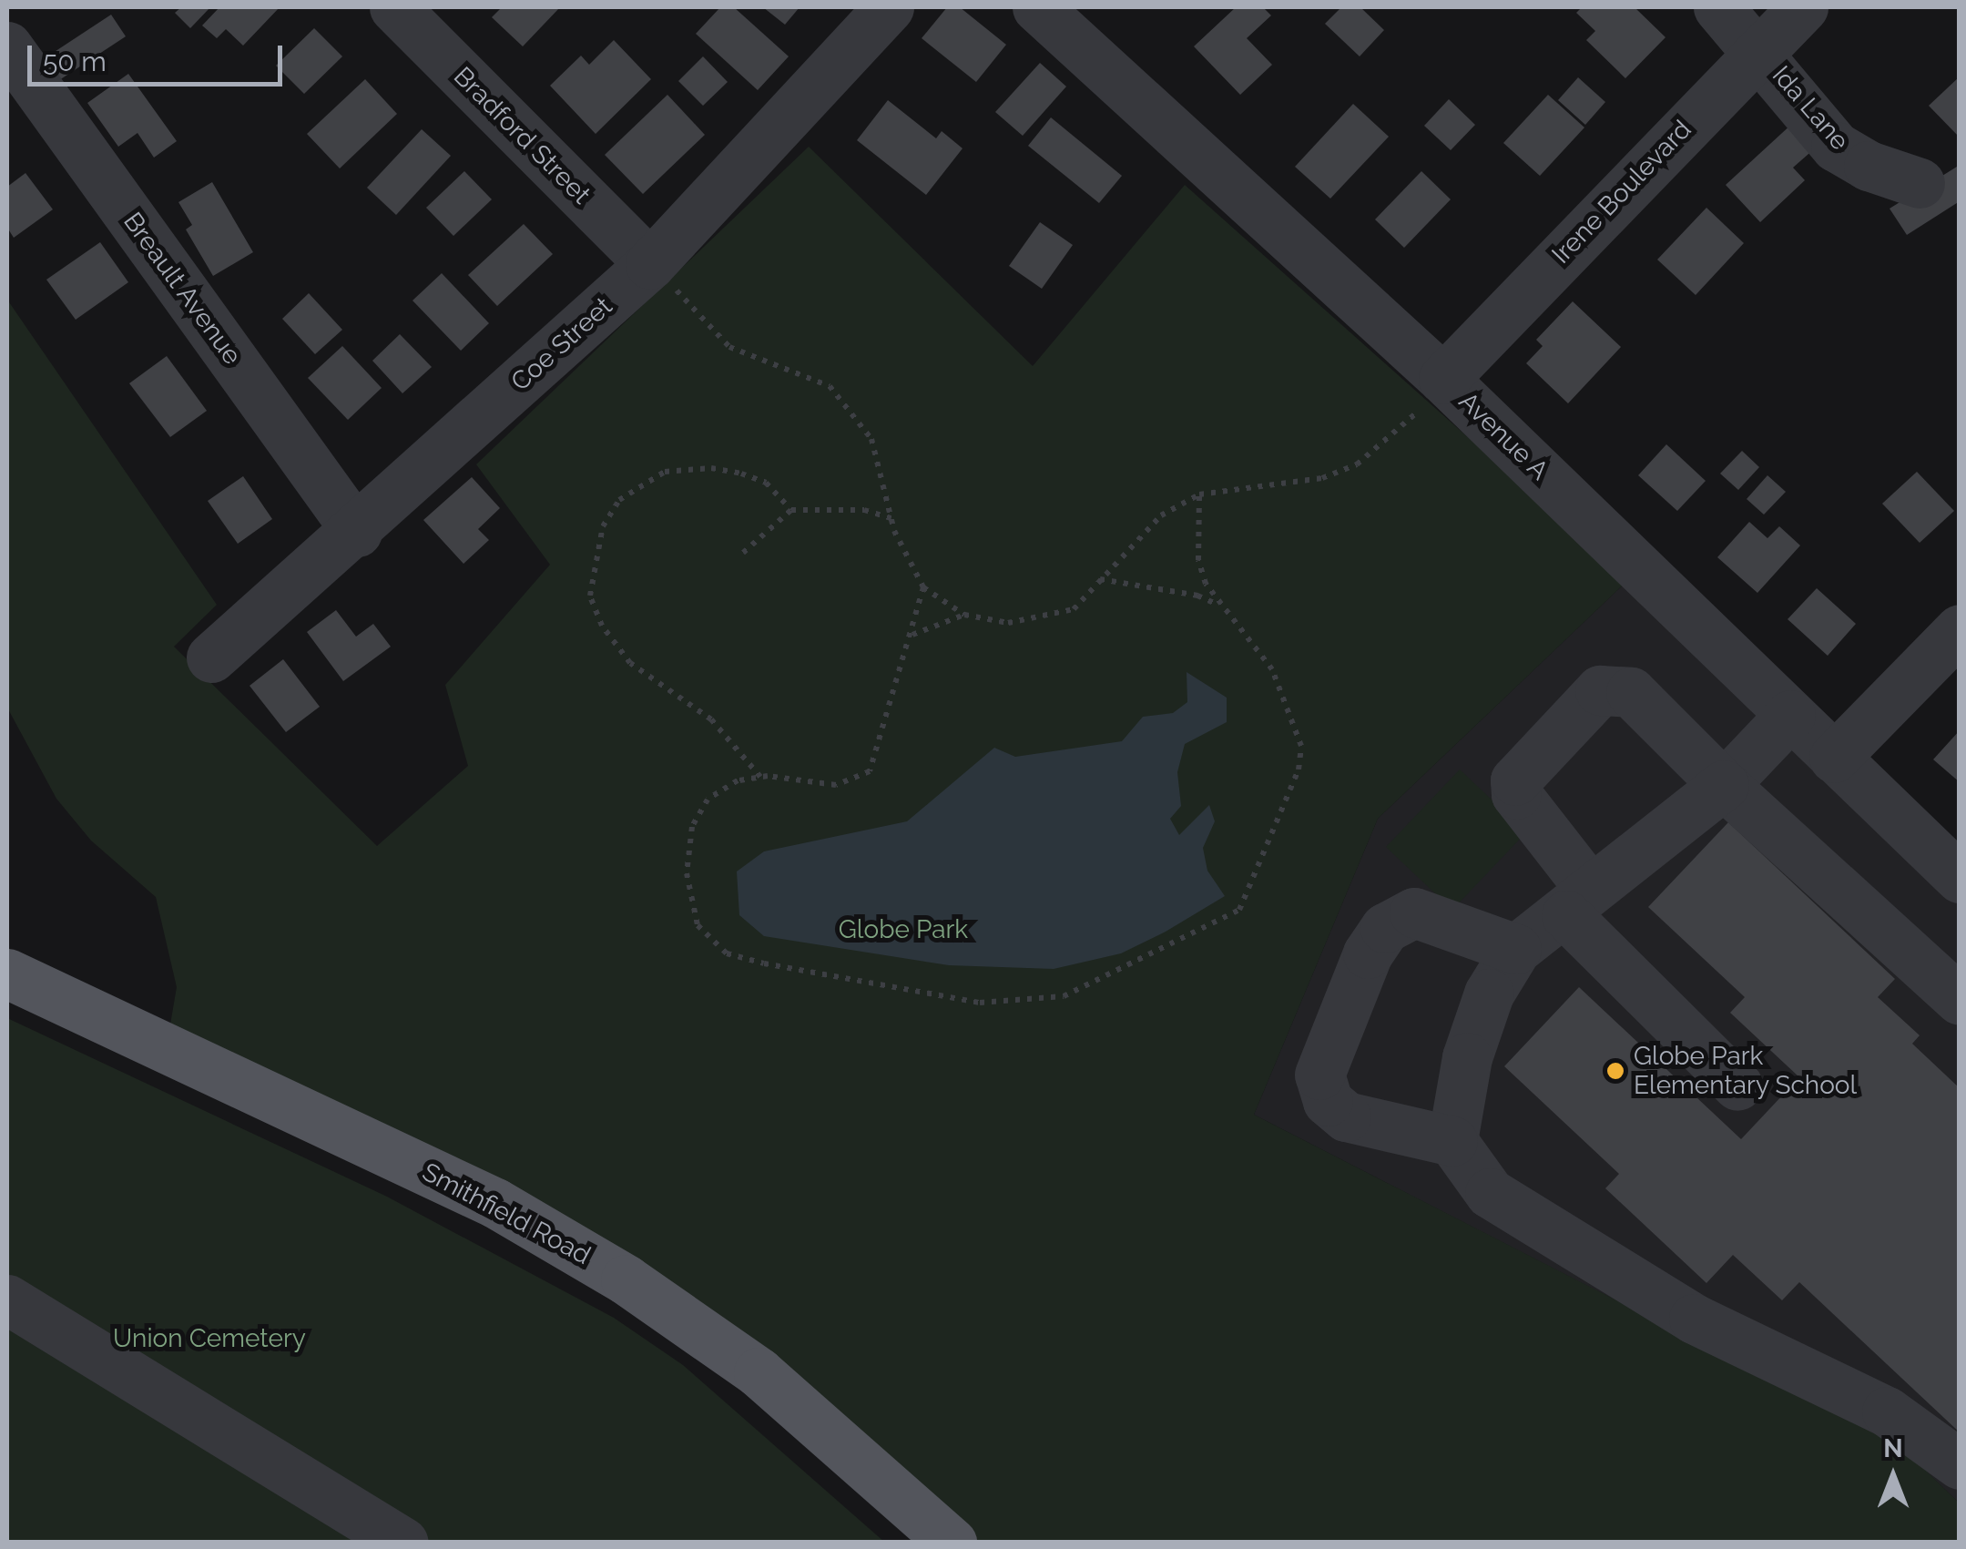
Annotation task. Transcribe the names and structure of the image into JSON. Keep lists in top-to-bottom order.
{
  "streets": {
    "main road": ["Smithfield Road"],
    "street": [
      "Ida Lane",
      "Bradford Street",
      "Irene Boulevard",
      "Breault Avenue",
      "Coe Street",
      "Avenue A"
    ]
  },
  "crossings": [
    ["Ida Lane", "Irene Boulevard"],
    ["Bradford Street", "Coe Street"],
    ["Irene Boulevard", "Avenue A"],
    ["Breault Avenue", "Coe Street"]
  ],
  "parks": ["Globe Park", "Union Cemetery"],
  "places": ["Globe Park Elementary School"],
  "scale_bar": "50 m",
  "north": "top"
}
